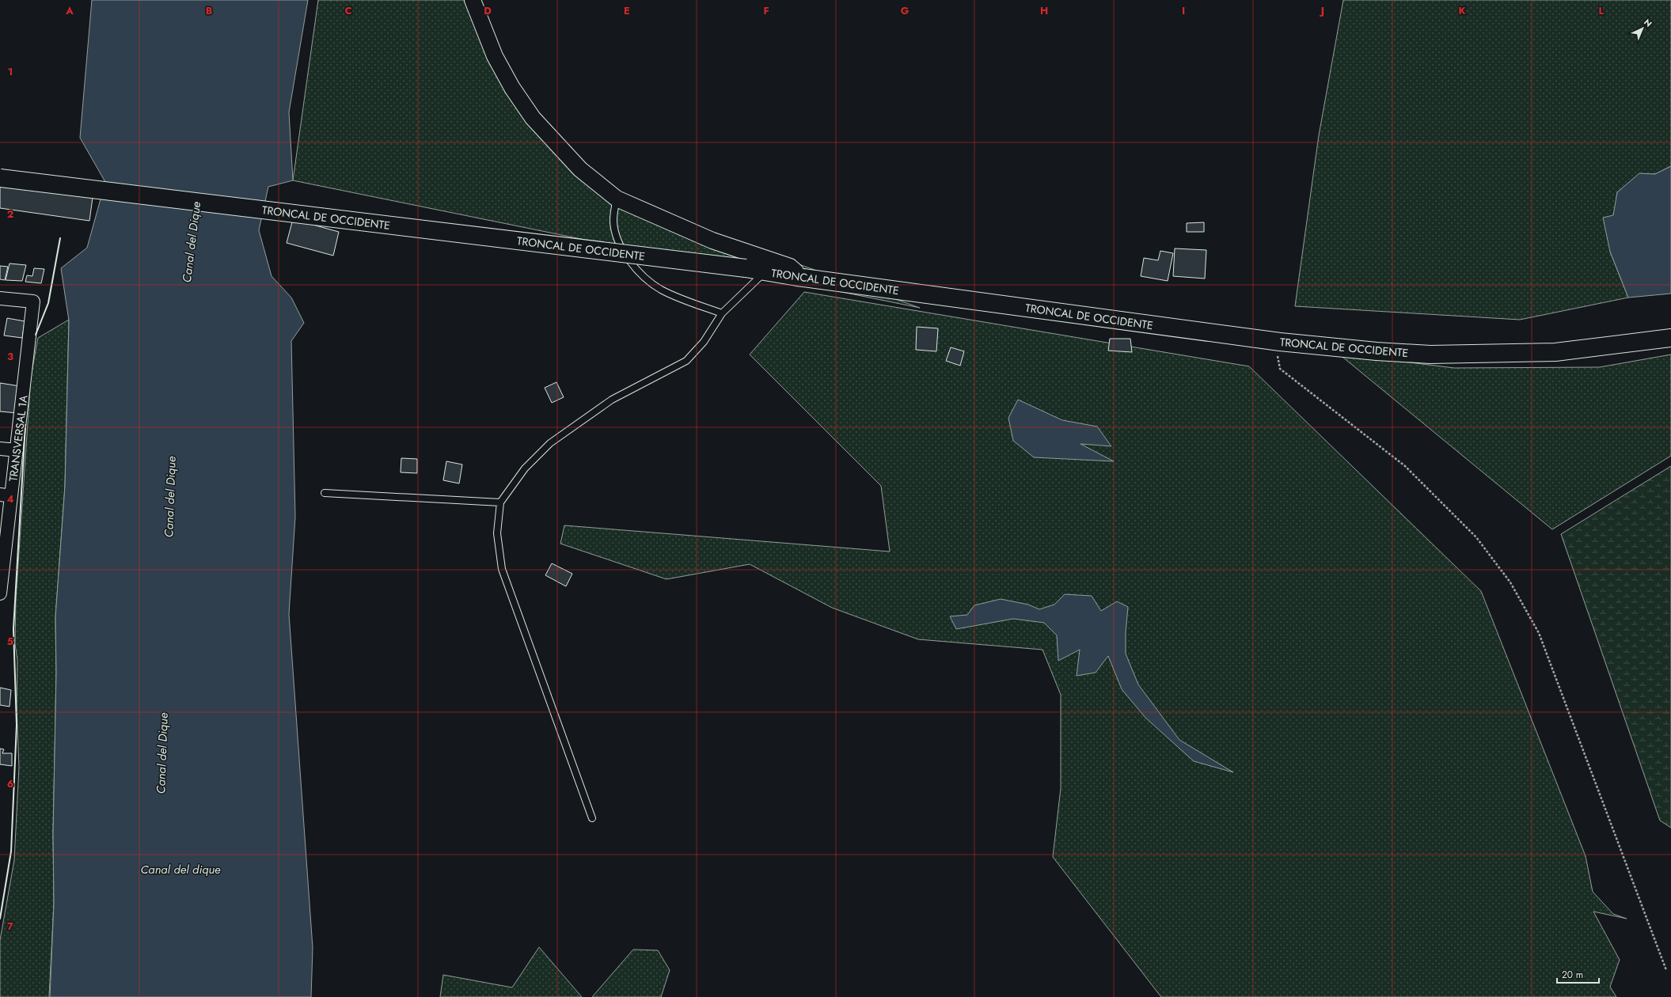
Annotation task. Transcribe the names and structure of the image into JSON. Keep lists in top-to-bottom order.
{
  "streets": {
    "highway": ["TRONCAL DE OCCIDENTE"],
    "street": ["TRANSVERSAL 1A"]
  },
  "water": ["Canal del Dique", "Canal del dique"],
  "scale_bar": "20 m",
  "north": "top right",
  "grid": {
    "columns": [
      "A",
      "B",
      "C",
      "D",
      "E",
      "F",
      "G",
      "H",
      "I",
      "J",
      "K",
      "L"
    ],
    "rows": [
      "1",
      "2",
      "3",
      "4",
      "5",
      "6",
      "7"
    ]
  }
}
